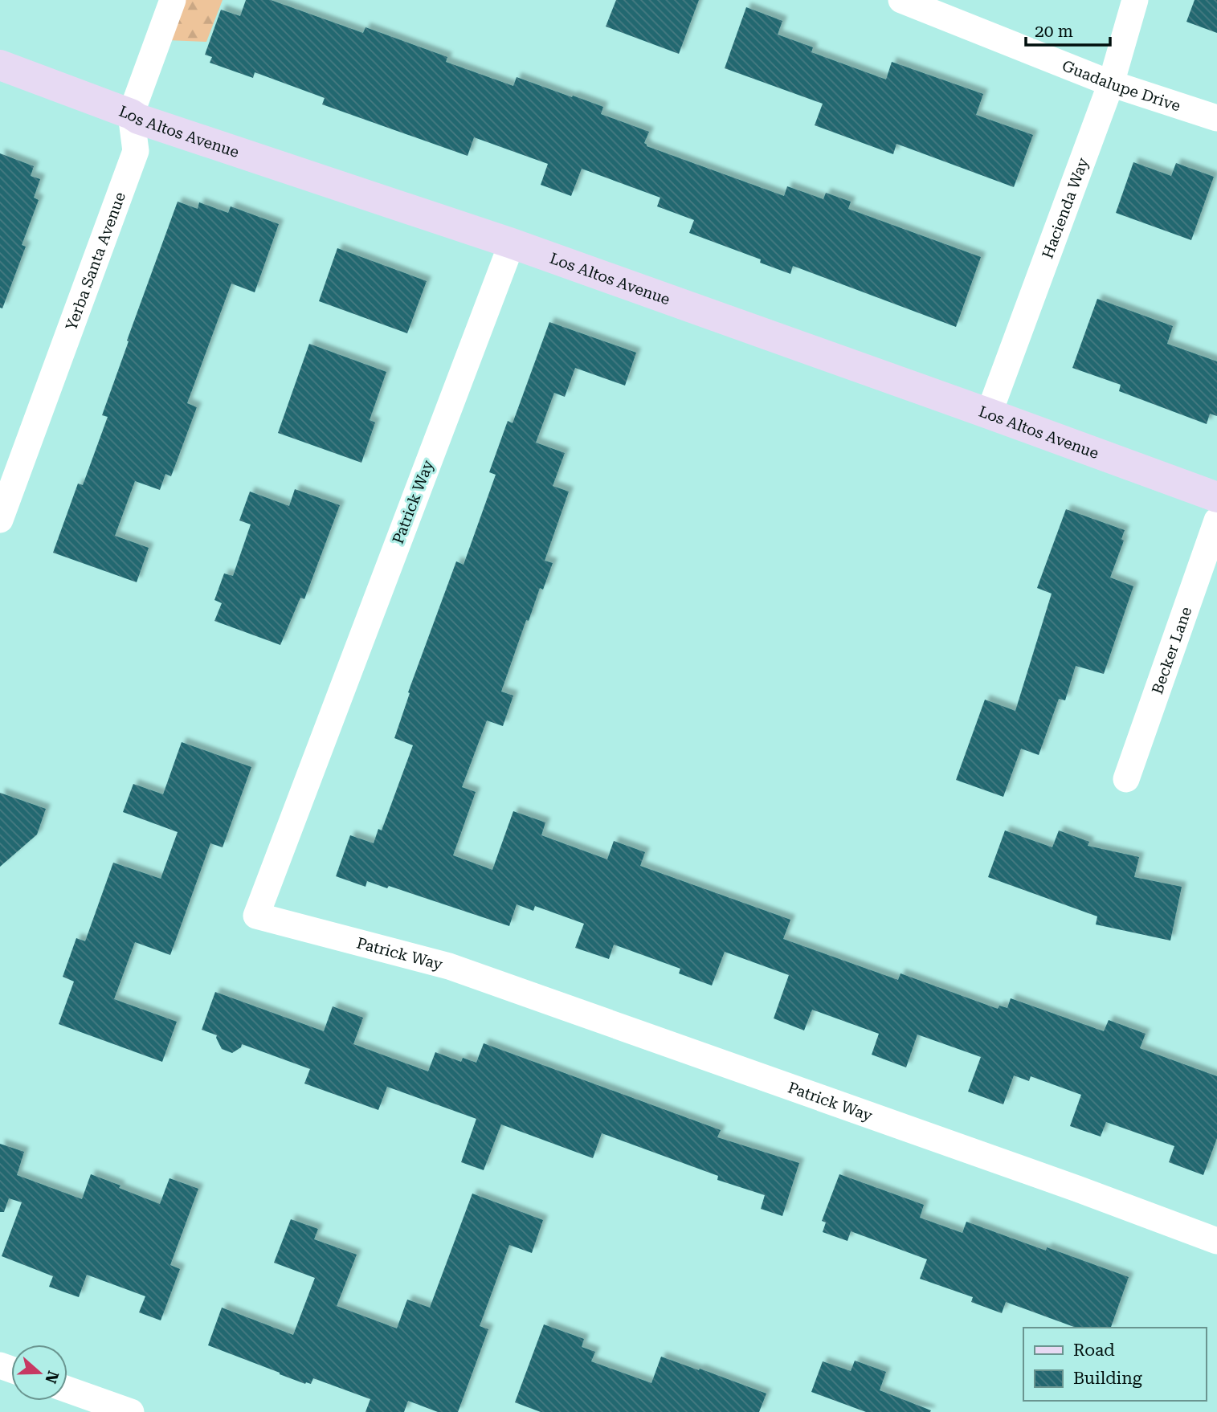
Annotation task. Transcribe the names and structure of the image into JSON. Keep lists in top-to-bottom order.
{
  "streets": {
    "street": [
      "Guadalupe Drive",
      "Los Altos Avenue",
      "Hacienda Way",
      "Yerba Santa Avenue",
      "Patrick Way",
      "Becker Lane"
    ]
  },
  "crossings": [
    ["Guadalupe Drive", "Hacienda Way"],
    ["Los Altos Avenue", "Hacienda Way"],
    ["Los Altos Avenue", "Yerba Santa Avenue"],
    ["Los Altos Avenue", "Patrick Way"]
  ],
  "legend": ["Road", "Building"],
  "scale_bar": "20 m",
  "north": "right"
}
